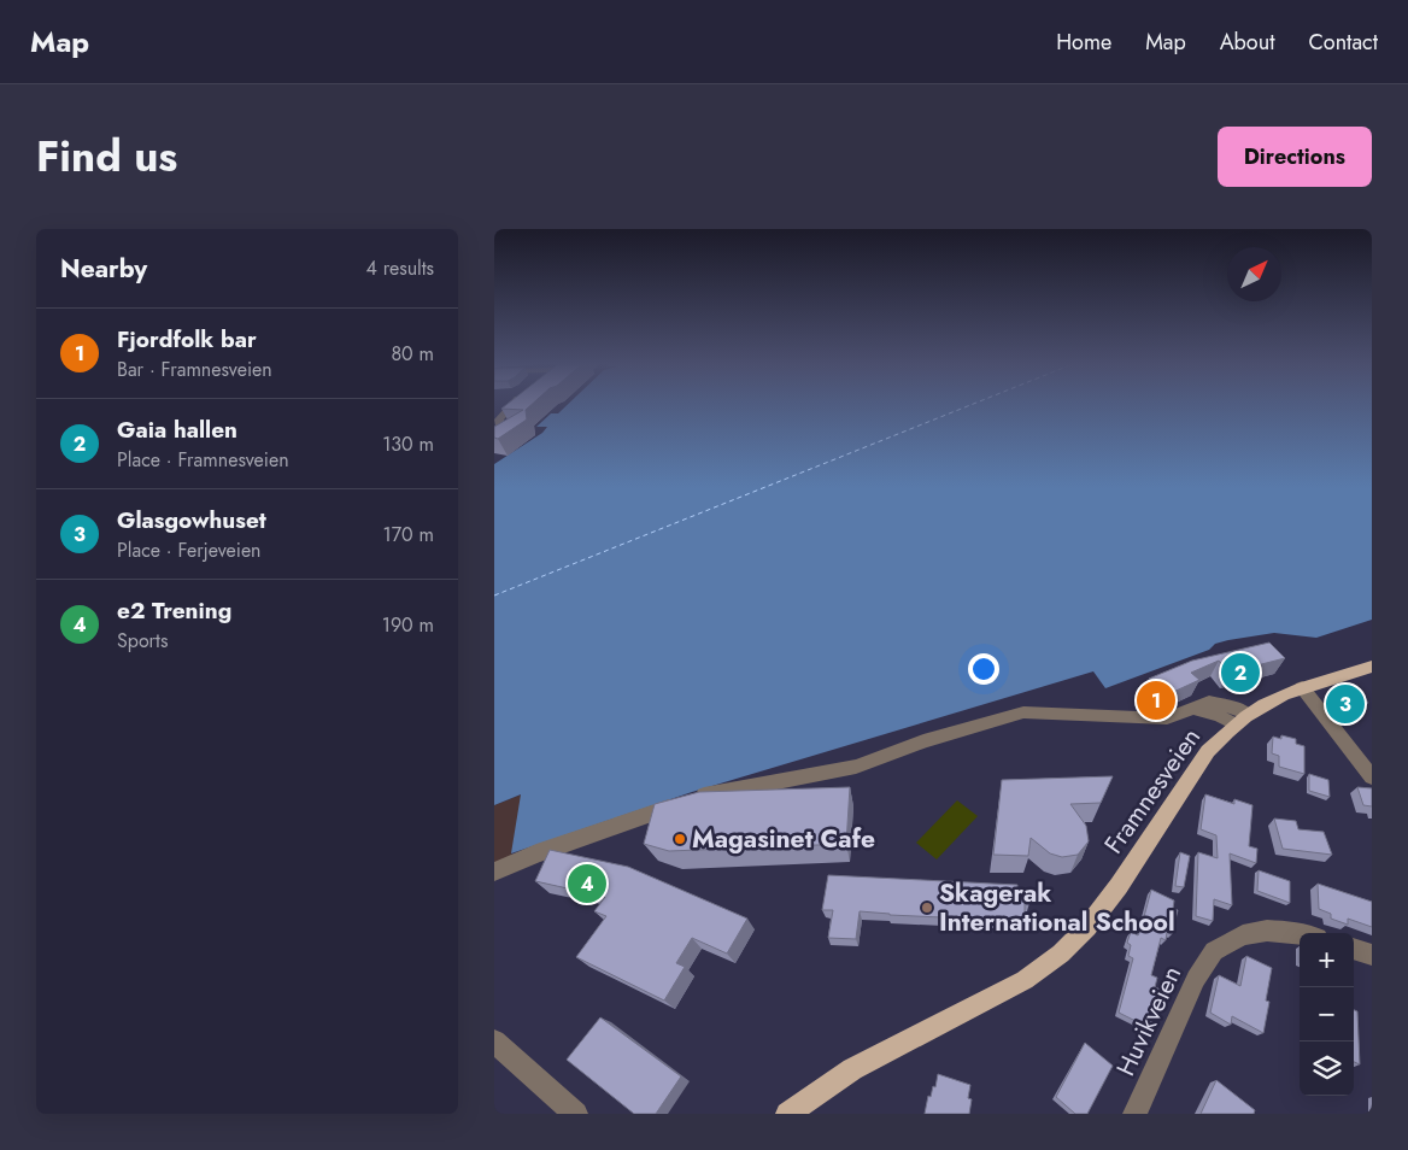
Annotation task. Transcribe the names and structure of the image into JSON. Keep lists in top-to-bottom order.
{
  "streets": {
    "main road": ["Framnesveien"],
    "street": ["Huvikveien"]
  },
  "places": ["Magasinet Cafe", "Skagerak International School"],
  "north": "top right",
  "page": {
    "header": "Map",
    "nav": [
      "Home",
      "Map",
      "About",
      "Contact"
    ],
    "title": "Find us",
    "buttons": "Directions",
    "heading": ["Nearby", "4 results"],
    "list": [
      {
        "mark": "1",
        "name": "Fjordfolk bar",
        "note": "Bar · Framnesveien",
        "value": "80 m"
      },
      {
        "mark": "2",
        "name": "Gaia hallen",
        "note": "Place · Framnesveien",
        "value": "130 m"
      },
      {
        "mark": "3",
        "name": "Glasgowhuset",
        "note": "Place · Ferjeveien",
        "value": "170 m"
      },
      {
        "mark": "4",
        "name": "e2 Trening",
        "note": "Sports",
        "value": "190 m"
      }
    ],
    "pins": [
      "2",
      "1",
      "3",
      "4"
    ],
    "map_buttons": ["+", "−"]
  }
}
